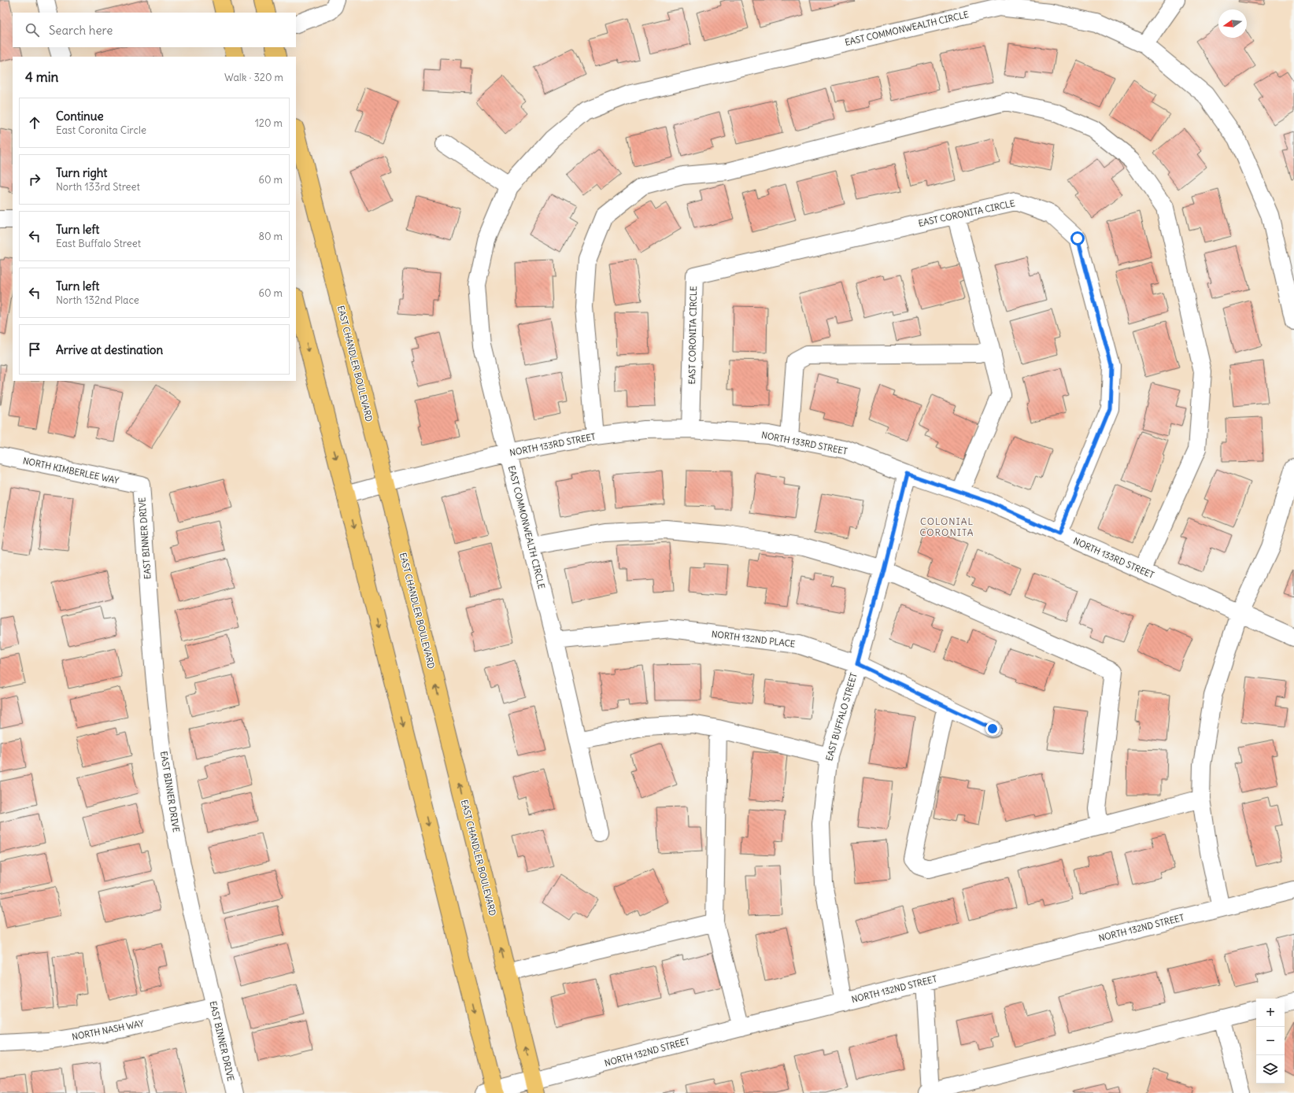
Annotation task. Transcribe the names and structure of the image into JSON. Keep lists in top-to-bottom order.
{
  "streets": {
    "main road": ["EAST CHANDLER BOULEVARD"],
    "street": [
      "EAST COMMONWEALTH CIRCLE",
      "EAST CORONITA CIRCLE",
      "NORTH 133RD STREET",
      "NORTH KIMBERLEE WAY",
      "EAST BINNER DRIVE",
      "NORTH 132ND PLACE",
      "EAST BUFFALO STREET",
      "NORTH 132ND STREET",
      "NORTH NASH WAY"
    ]
  },
  "crossings": [
    ["EAST COMMONWEALTH CIRCLE", "NORTH 133RD STREET"],
    ["EAST COMMONWEALTH CIRCLE", "NORTH 132ND PLACE"],
    ["EAST CORONITA CIRCLE", "NORTH 133RD STREET"],
    ["EAST CHANDLER BOULEVARD", "NORTH 133RD STREET"],
    ["EAST CHANDLER BOULEVARD", "NORTH 132ND STREET"],
    ["NORTH 133RD STREET", "EAST BUFFALO STREET"],
    ["NORTH KIMBERLEE WAY", "EAST BINNER DRIVE"],
    ["EAST BINNER DRIVE", "NORTH NASH WAY"],
    ["NORTH 132ND PLACE", "EAST BUFFALO STREET"],
    ["EAST BUFFALO STREET", "NORTH 132ND STREET"]
  ],
  "districts": ["COLONIAL CORONITA"],
  "north": "left",
  "page": {
    "search": "Search here",
    "heading": ["4 min", "Walk · 320 m"],
    "list": [
      ["Continue", "East Coronita Circle", "120 m"],
      ["Turn right", "North 133rd Street", "60 m"],
      ["Turn left", "East Buffalo Street", "80 m"],
      ["Turn left", "North 132nd Place", "60 m"],
      "Arrive at destination"
    ],
    "map_buttons": ["+", "−"]
  }
}
